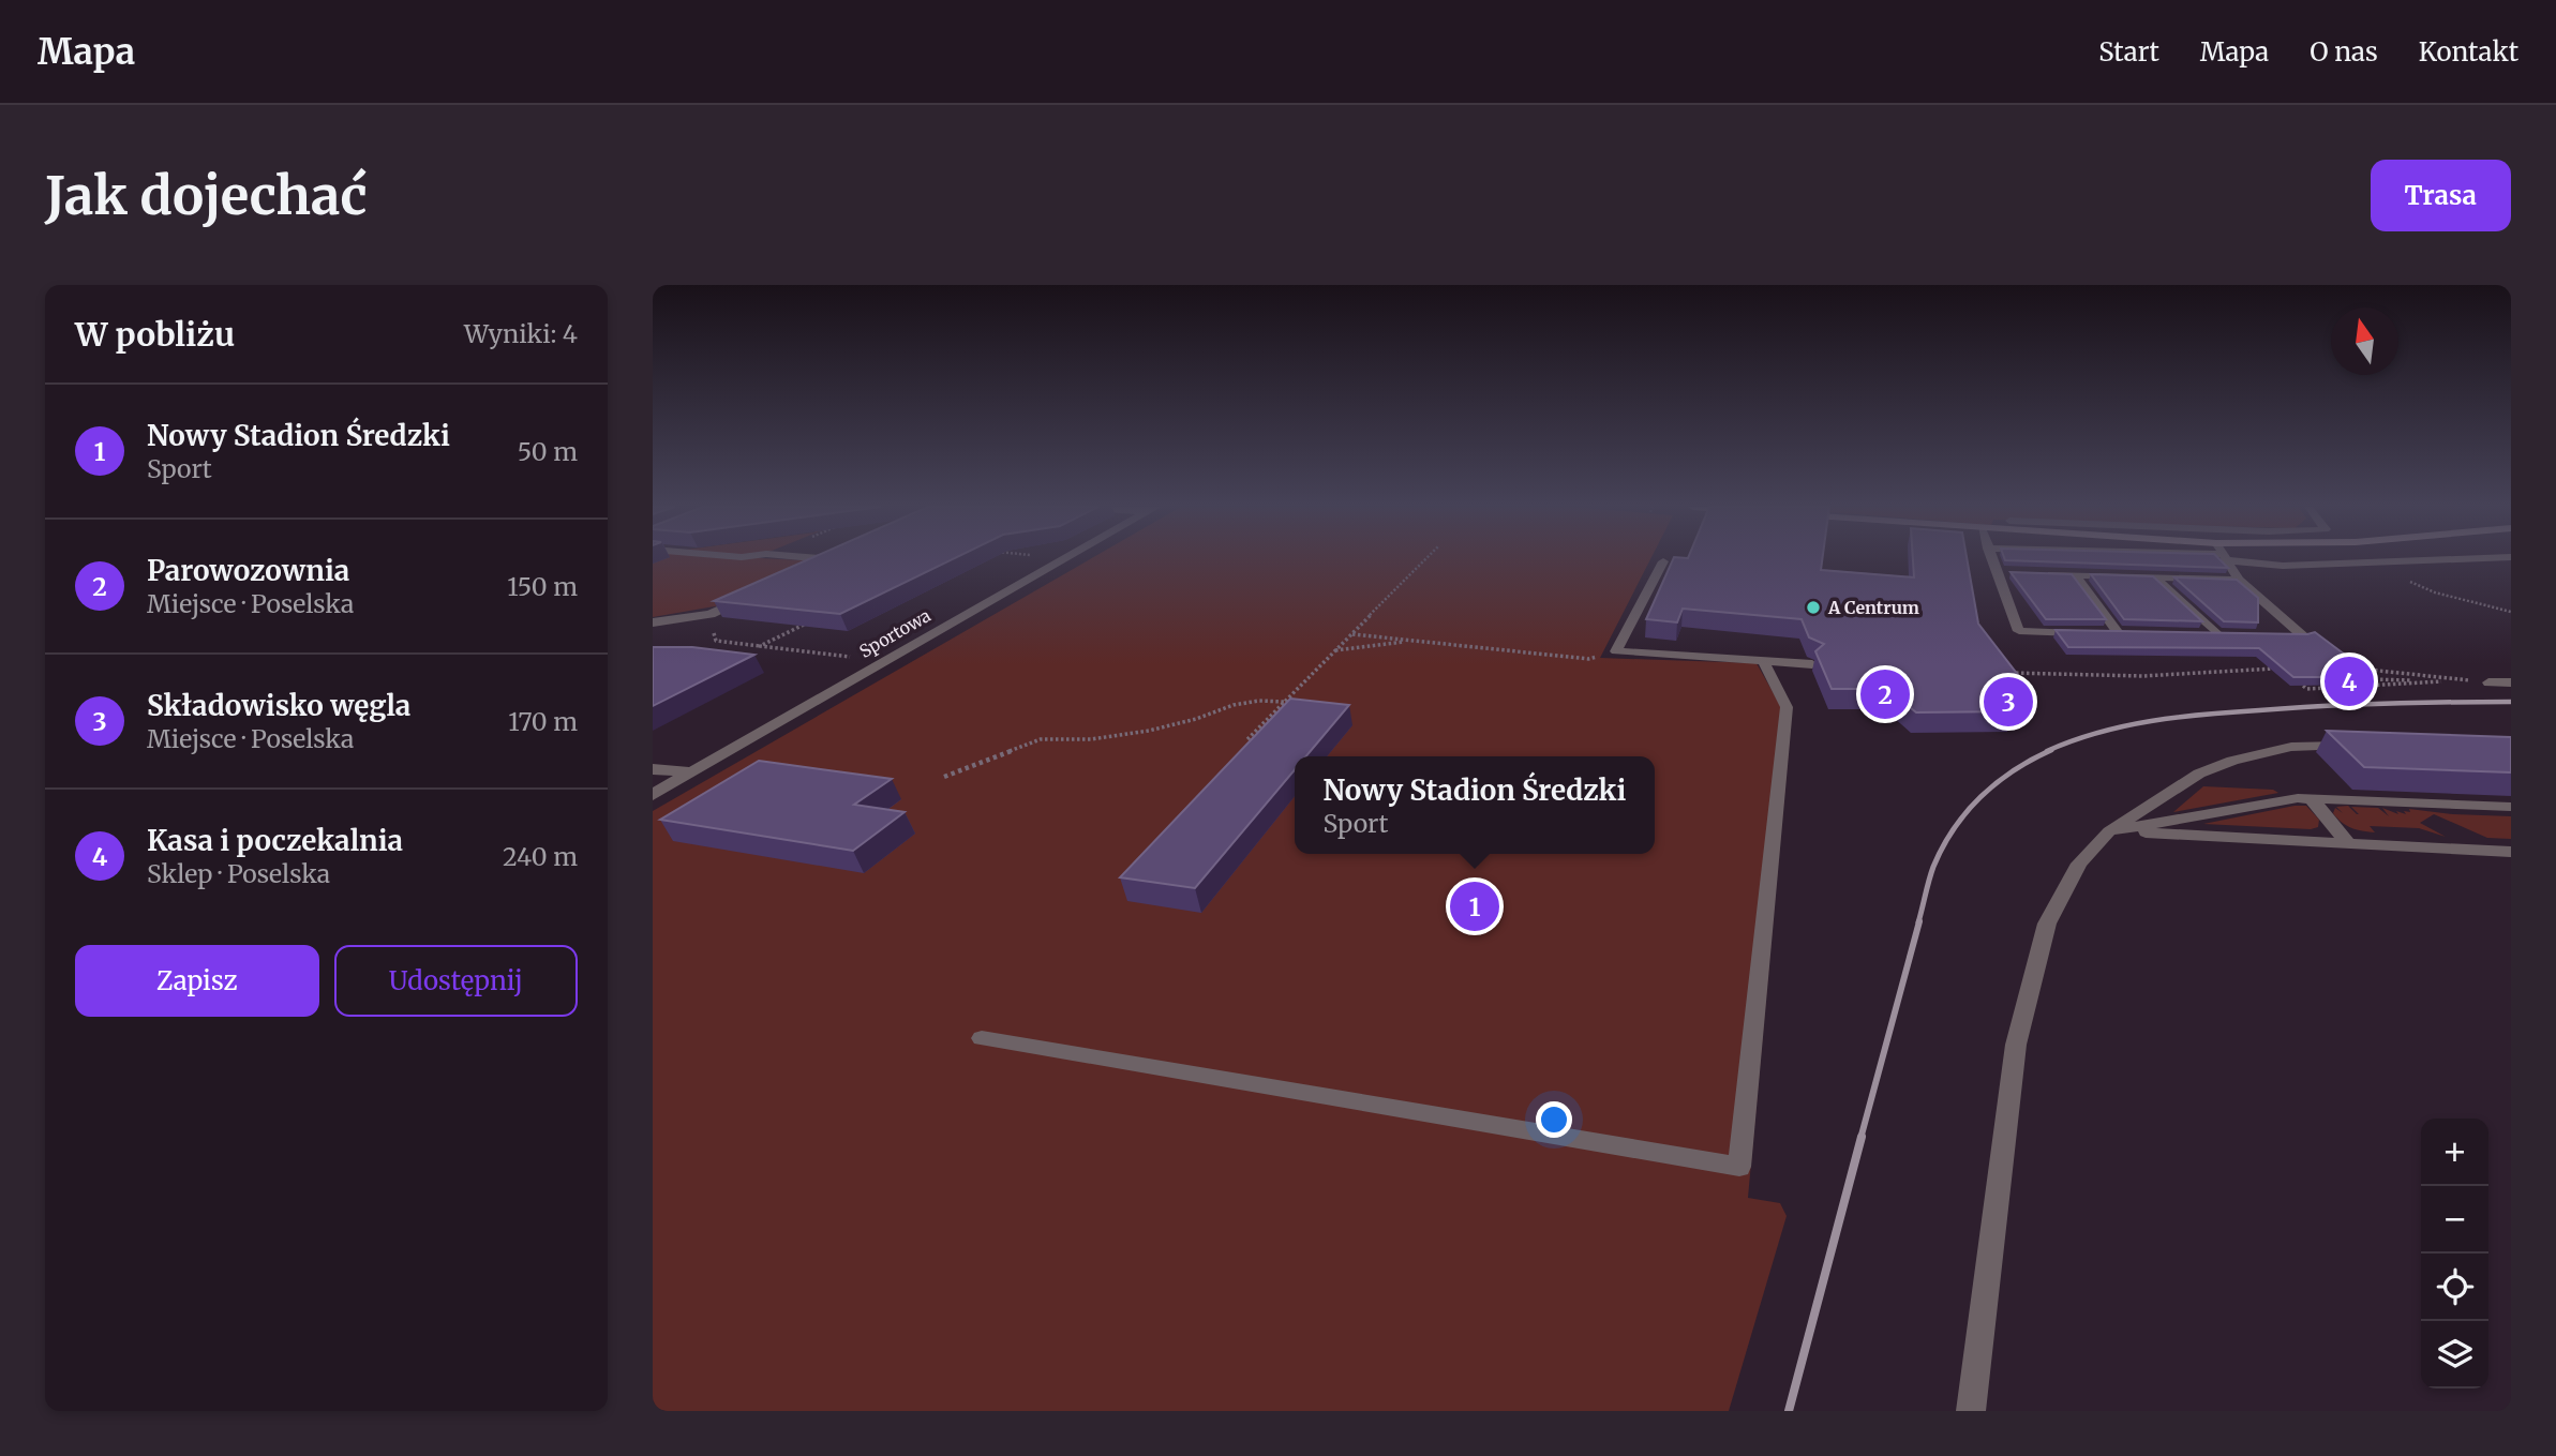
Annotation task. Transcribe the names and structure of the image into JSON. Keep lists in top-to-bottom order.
{
  "streets": {
    "street": ["Sportowa"]
  },
  "places": ["A Centrum"],
  "north": "top",
  "page": {
    "header": "Mapa",
    "nav": [
      "Start",
      "Mapa",
      "O nas",
      "Kontakt"
    ],
    "buttons": [
      "Trasa",
      ["Zapisz", "Udostępnij"]
    ],
    "title": "Jak dojechać",
    "heading": ["W pobliżu", "Wyniki: 4"],
    "list": [
      {
        "mark": "1",
        "name": "Nowy Stadion Średzki",
        "note": "Sport",
        "value": "50 m"
      },
      {
        "mark": "2",
        "name": "Parowozownia",
        "note": "Miejsce · Poselska",
        "value": "150 m"
      },
      {
        "mark": "3",
        "name": "Składowisko węgla",
        "note": "Miejsce · Poselska",
        "value": "170 m"
      },
      {
        "mark": "4",
        "name": "Kasa i poczekalnia",
        "note": "Sklep · Poselska",
        "value": "240 m"
      }
    ],
    "pins": [
      "4",
      "2",
      "3",
      "1"
    ],
    "popup": ["Nowy Stadion Średzki", "Sport"],
    "map_buttons": ["+", "−"]
  }
}
